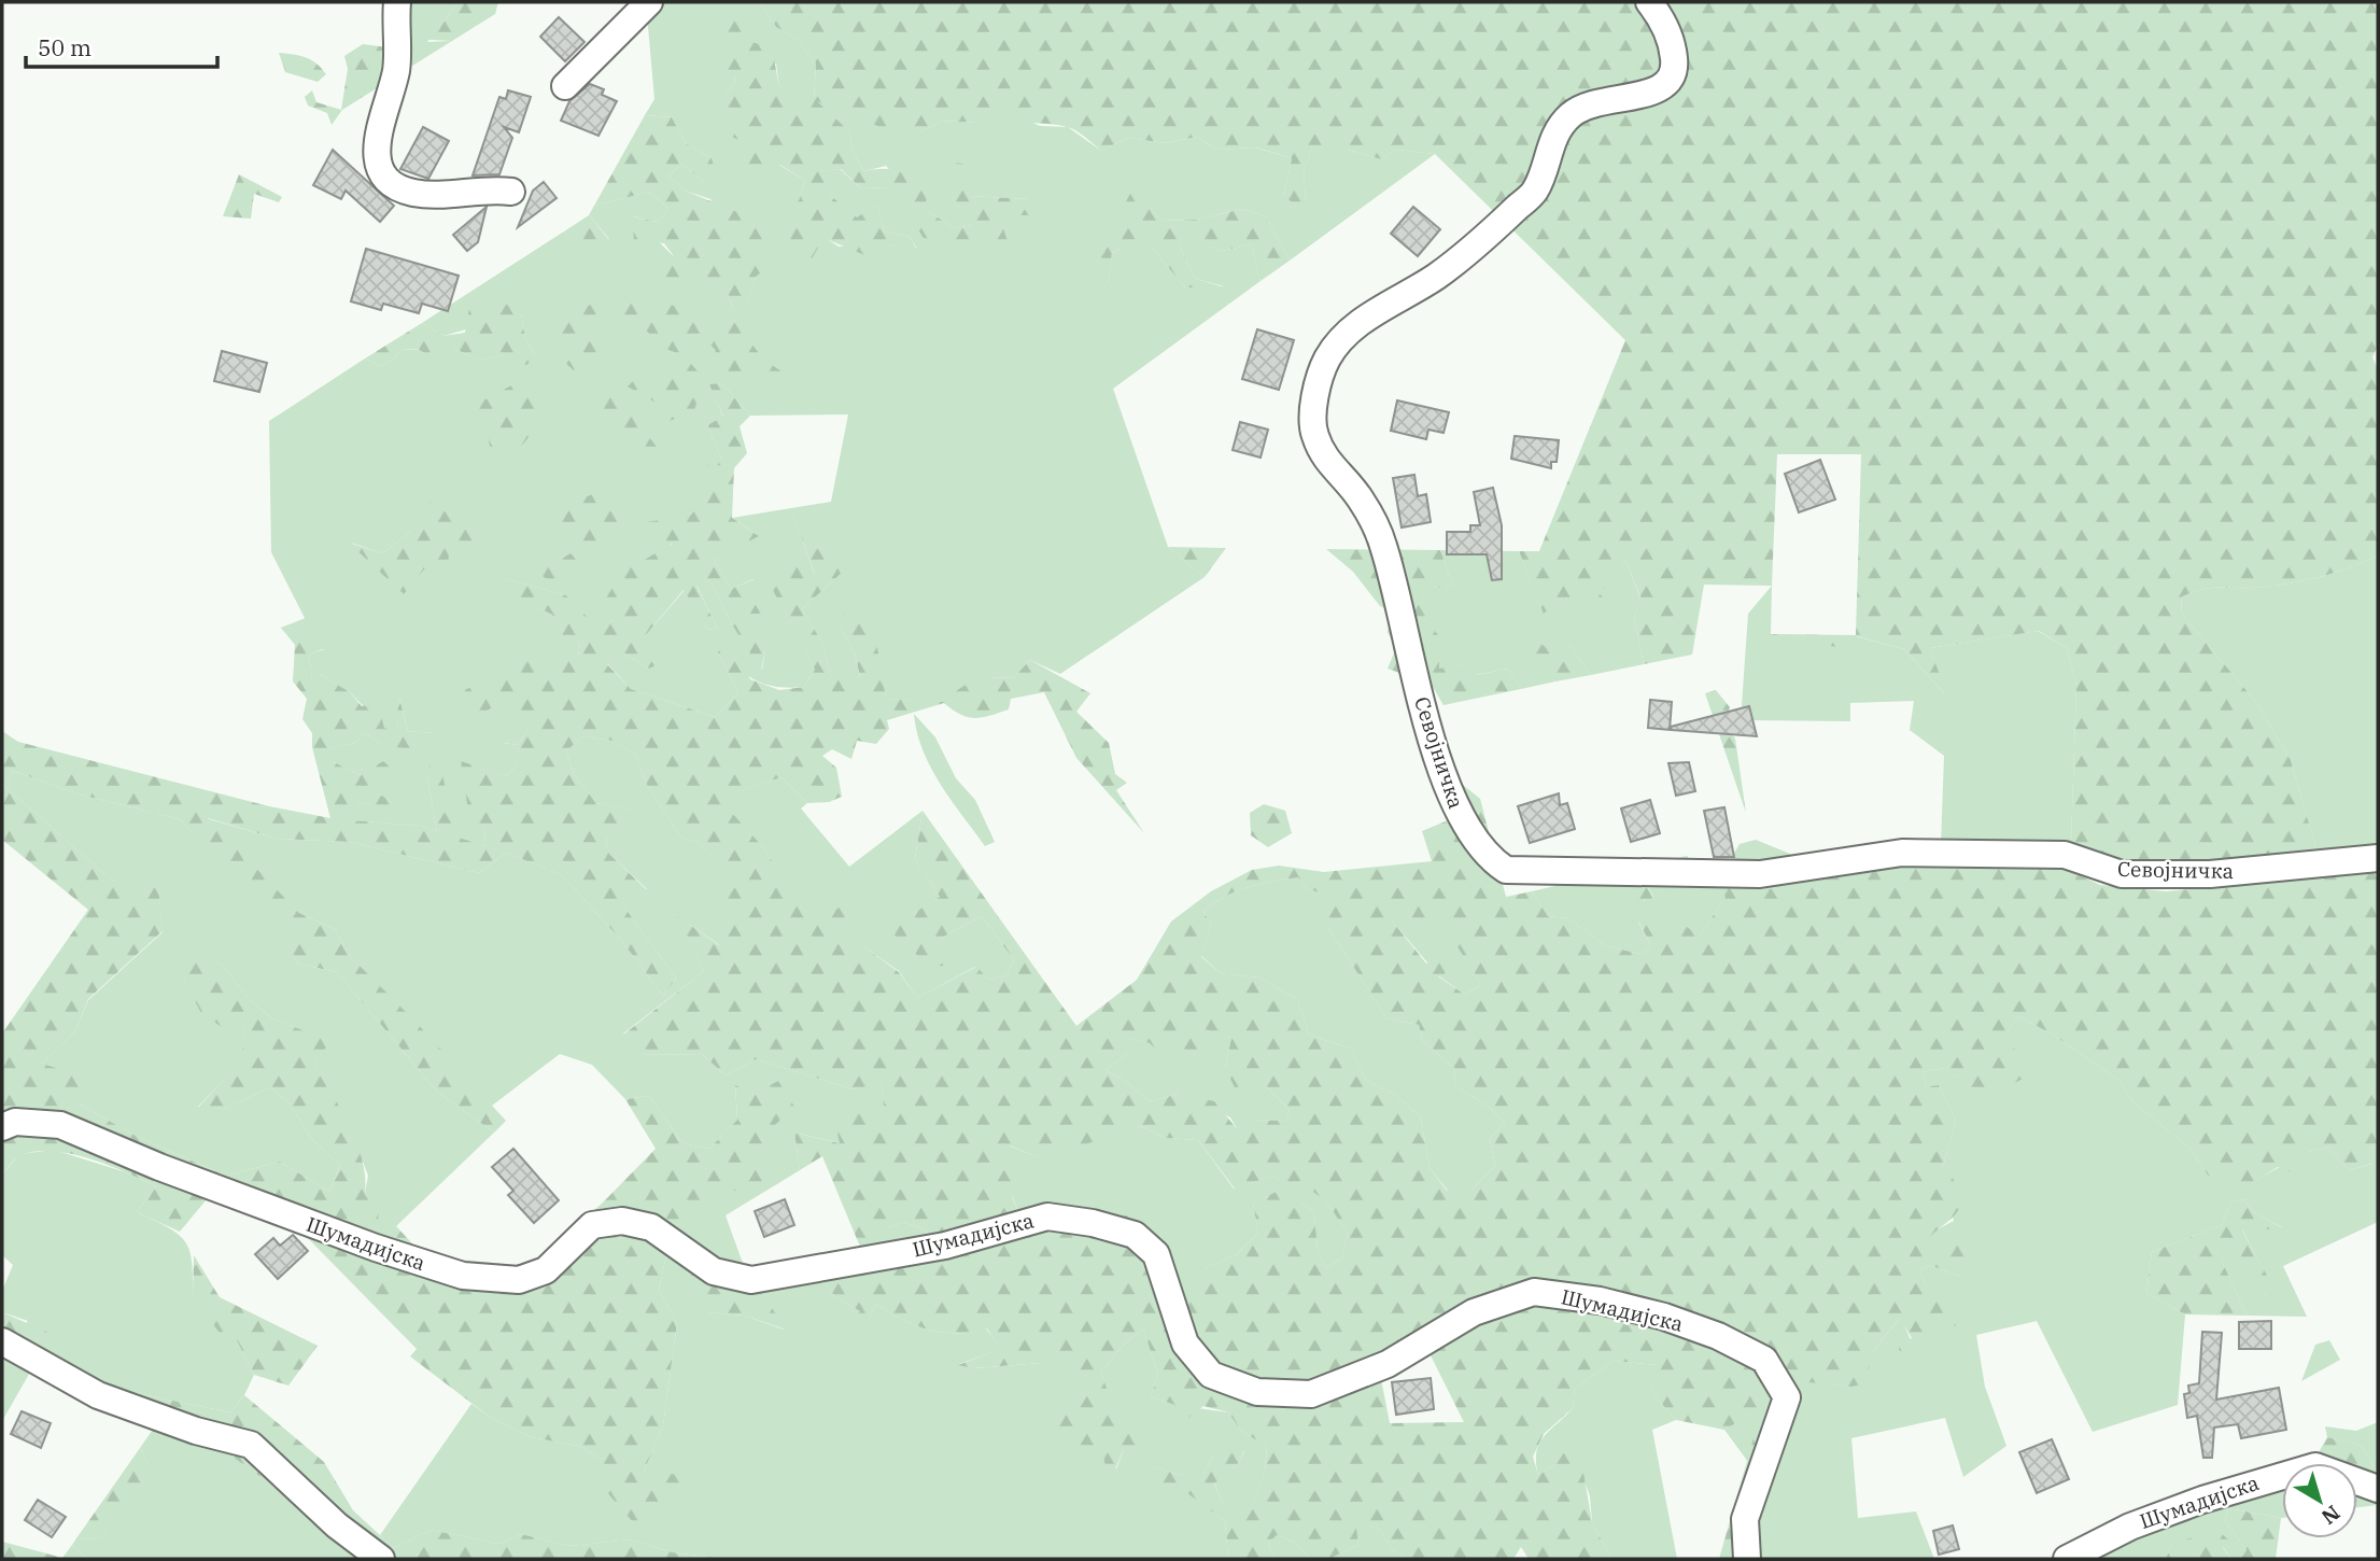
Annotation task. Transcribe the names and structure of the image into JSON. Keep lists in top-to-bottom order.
{
  "streets": {
    "street": ["Севојничка", "Шумадијска"]
  },
  "scale_bar": "50 m",
  "north": "bottom right"
}
